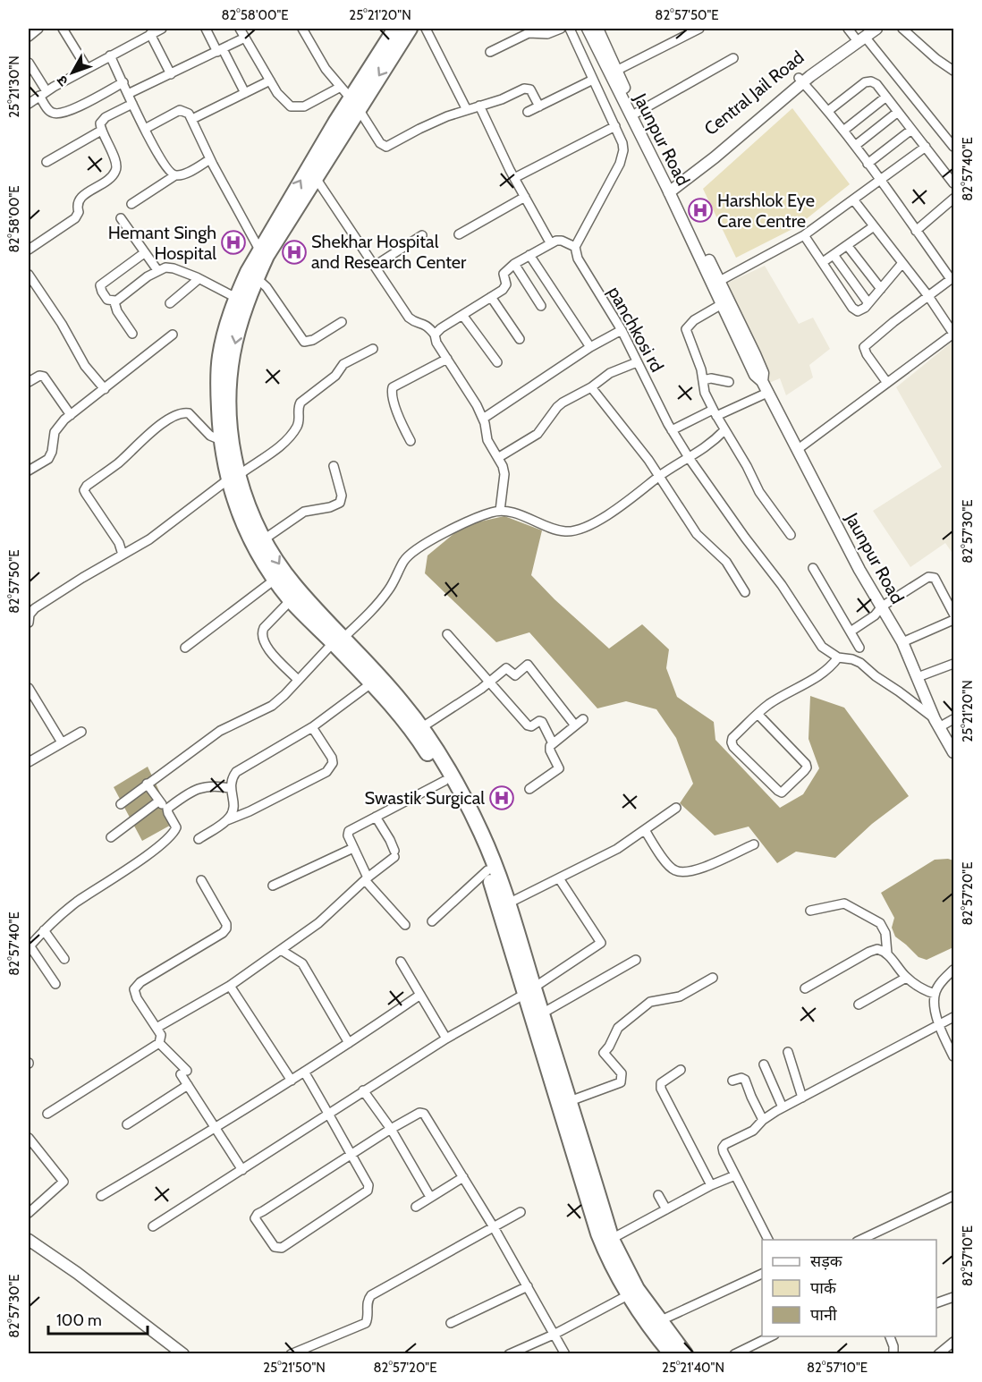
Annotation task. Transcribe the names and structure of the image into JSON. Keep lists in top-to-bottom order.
{
  "streets": {
    "street": ["Central Jail Road", "Jaunpur Road", "panchkosi rd"]
  },
  "crossings": [
    ["Central Jail Road", "Jaunpur Road"],
    ["Jaunpur Road", "panchkosi rd"]
  ],
  "places": {
    "hospital": [
      "Harshlok Eye Care Centre",
      "Hemant Singh Hospital",
      "Shekhar Hospital and Research Center",
      "Swastik Surgical"
    ]
  },
  "legend": ["सड़क", "पार्क", "पानी"],
  "scale_bar": "100 m",
  "north": "bottom left",
  "coordinates": [
    "82°58'00\"E",
    "25°21'20\"N",
    "82°57'50\"E",
    "25°21'30\"N",
    "82°57'40\"E",
    "82°57'30\"E",
    "82°57'20\"E",
    "82°57'10\"E",
    "25°21'50\"N",
    "25°21'40\"N"
  ]
}
